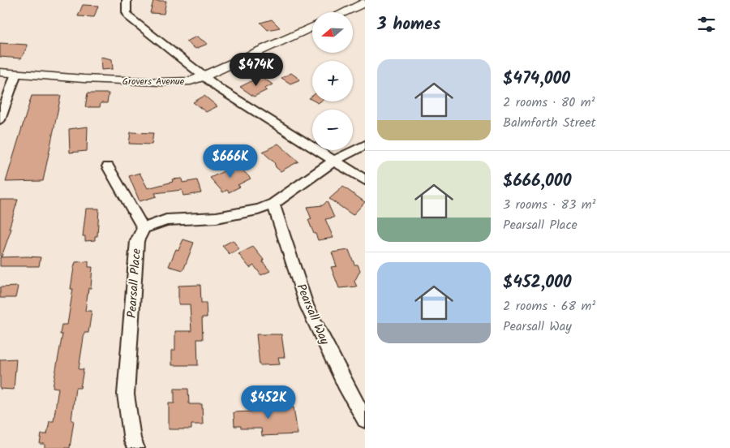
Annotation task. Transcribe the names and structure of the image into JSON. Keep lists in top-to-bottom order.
{
  "streets": {
    "street": ["Grovers Avenue", "Pearsall Place", "Pearsall Way"]
  },
  "north": "left",
  "page": {
    "heading": "3 homes",
    "map_buttons": ["+", "−"],
    "list": [
      {
        "name": "$474,000",
        "note": "2 rooms · 80 m² · Balmforth Street"
      },
      {
        "name": "$666,000",
        "note": "3 rooms · 83 m² · Pearsall Place"
      },
      {
        "name": "$452,000",
        "note": "2 rooms · 68 m² · Pearsall Way"
      }
    ],
    "price": ["$474K", "$666K", "$452K"]
  }
}
